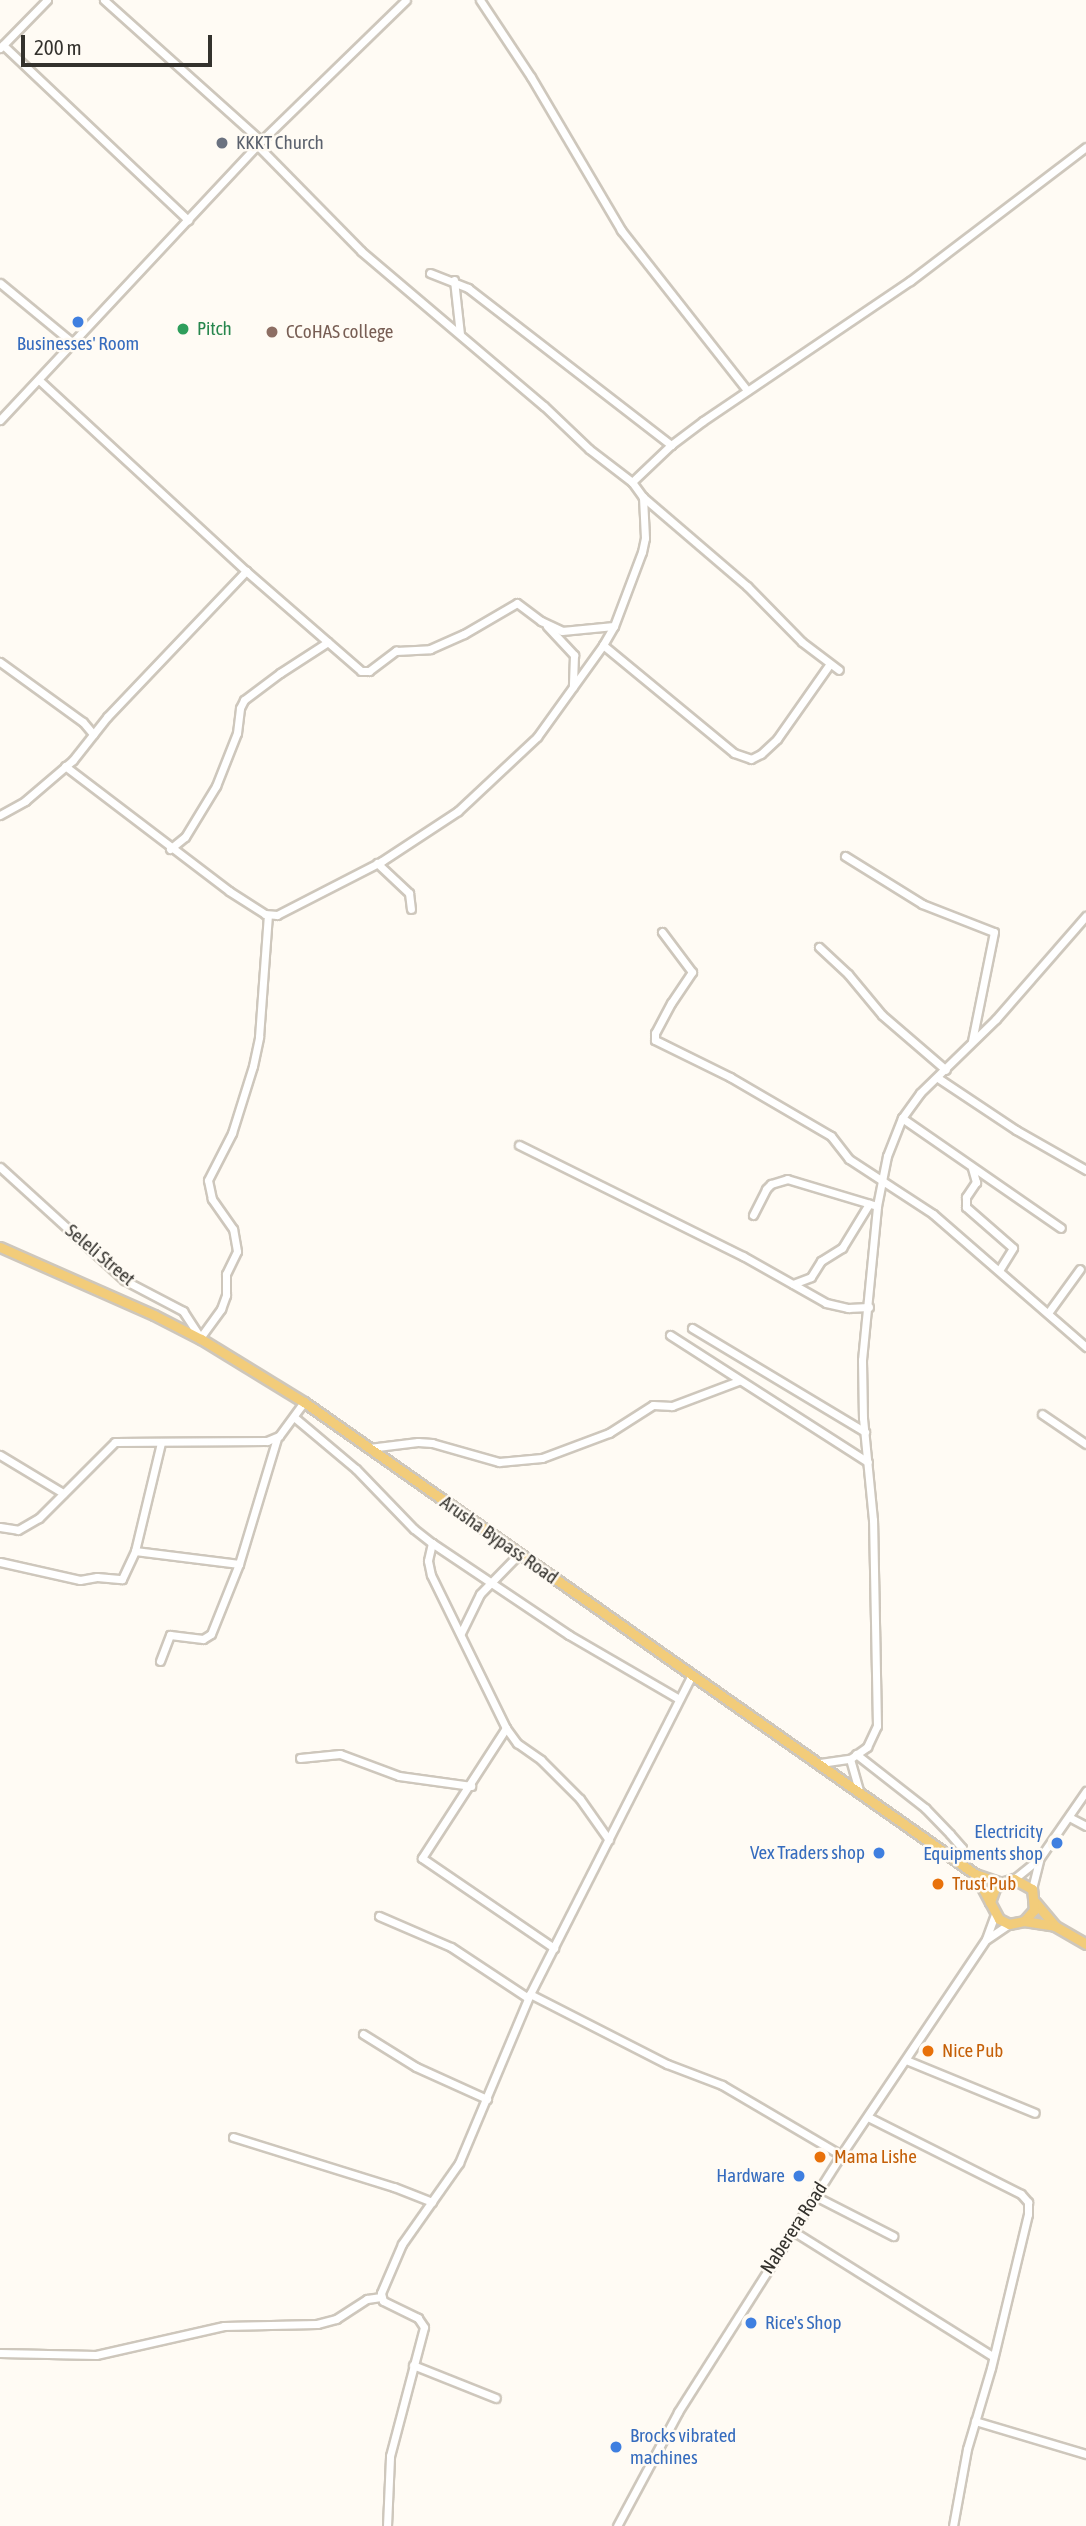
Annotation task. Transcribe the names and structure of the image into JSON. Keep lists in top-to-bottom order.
{
  "streets": {
    "main road": ["Arusha Bypass Road"],
    "street": ["Seleli Street", "Naberera Road"]
  },
  "crossings": [
    ["Seleli Street", "Arusha Bypass Road"],
    ["Arusha Bypass Road", "Naberera Road"]
  ],
  "places": [
    "KKKT Church",
    "Businesses' Room",
    "Pitch",
    "CCoHAS college",
    "Electricity Equipments shop",
    "Vex Traders shop",
    "Trust Pub",
    "Nice Pub",
    "Mama Lishe",
    "Hardware",
    "Rice's Shop",
    "Brocks vibrated machines"
  ],
  "scale_bar": "200 m"
}
